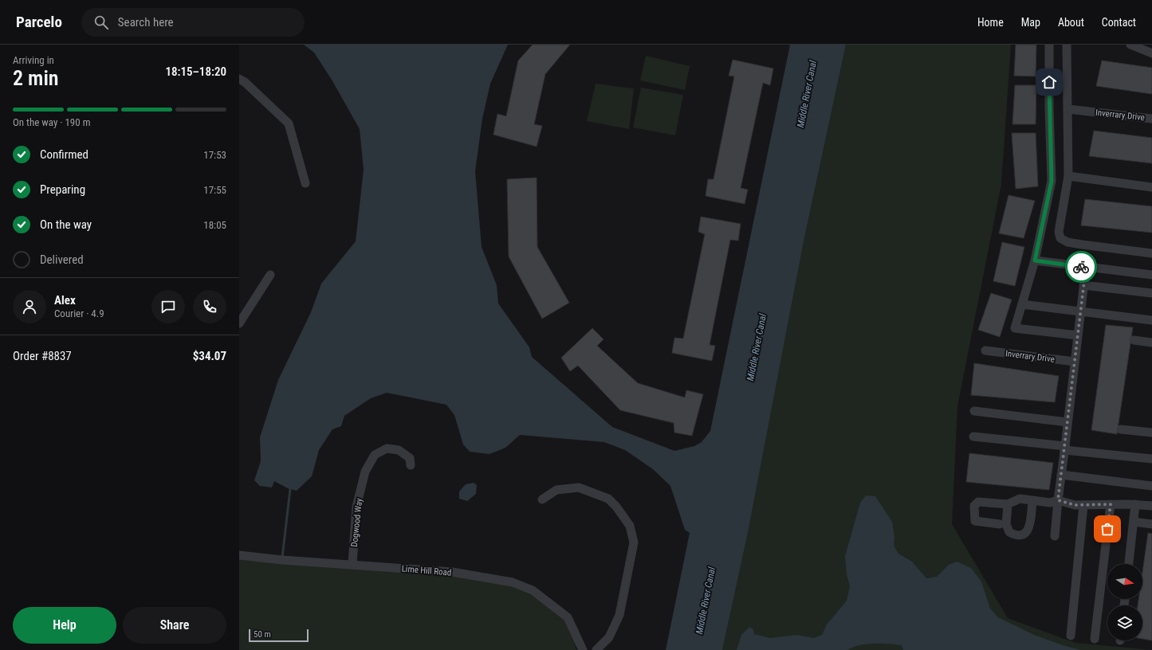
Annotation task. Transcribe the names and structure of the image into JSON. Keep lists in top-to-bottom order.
{
  "streets": {
    "street": ["Inverrary Drive", "Dogwood Way", "Lime Hill Road"]
  },
  "crossings": [
    ["Dogwood Way", "Lime Hill Road"]
  ],
  "water": ["Middle River Canal"],
  "scale_bar": "50 m",
  "north": "right",
  "page": {
    "header": "Parcelo",
    "search": "Search here",
    "nav": [
      "Home",
      "Map",
      "About",
      "Contact"
    ],
    "heading": ["2 min", "Arriving in", "18:15–18:20"],
    "panel": [
      "Alex",
      "Courier · 4.9",
      "Order #8837",
      "$34.07"
    ],
    "bar": "On the way · 190 m",
    "list": [
      ["Confirmed", "17:53"],
      ["Preparing", "17:55"],
      ["On the way", "18:05"],
      "Delivered"
    ],
    "buttons": ["Help", "Share"],
    "scale": "50 m"
  }
}
